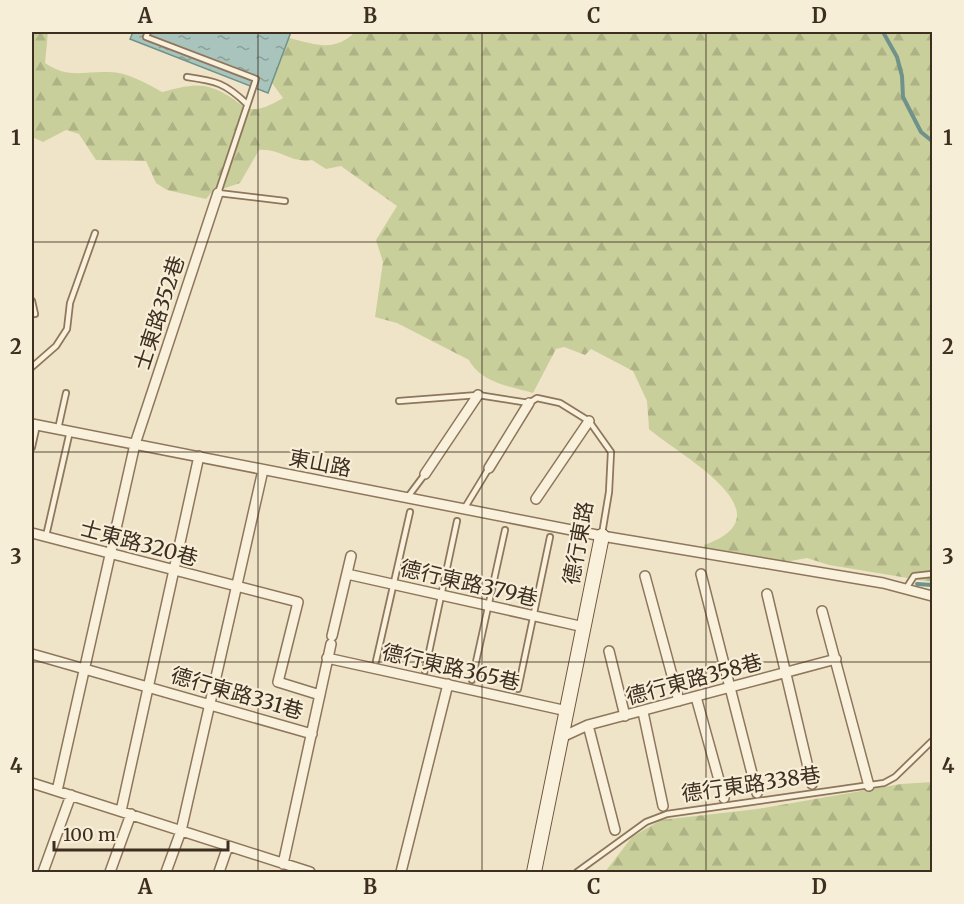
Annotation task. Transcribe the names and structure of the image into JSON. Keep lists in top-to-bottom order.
{
  "streets": {
    "street": [
      "士東路352巷",
      "東山路",
      "士東路320巷",
      "德行東路",
      "德行東路379巷",
      "德行東路365巷",
      "德行東路358巷",
      "德行東路331巷"
    ],
    "lane": ["德行東路338巷"]
  },
  "crossings": [
    ["士東路352巷", "東山路"],
    ["士東路352巷", "士東路320巷"],
    ["士東路352巷", "德行東路331巷"],
    ["東山路", "德行東路"],
    ["德行東路", "德行東路379巷"],
    ["德行東路", "德行東路365巷"],
    ["德行東路", "德行東路358巷"]
  ],
  "scale_bar": "100 m",
  "grid": {
    "columns": [
      "A",
      "B",
      "C",
      "D"
    ],
    "rows": [
      "1",
      "2",
      "3",
      "4"
    ]
  }
}
